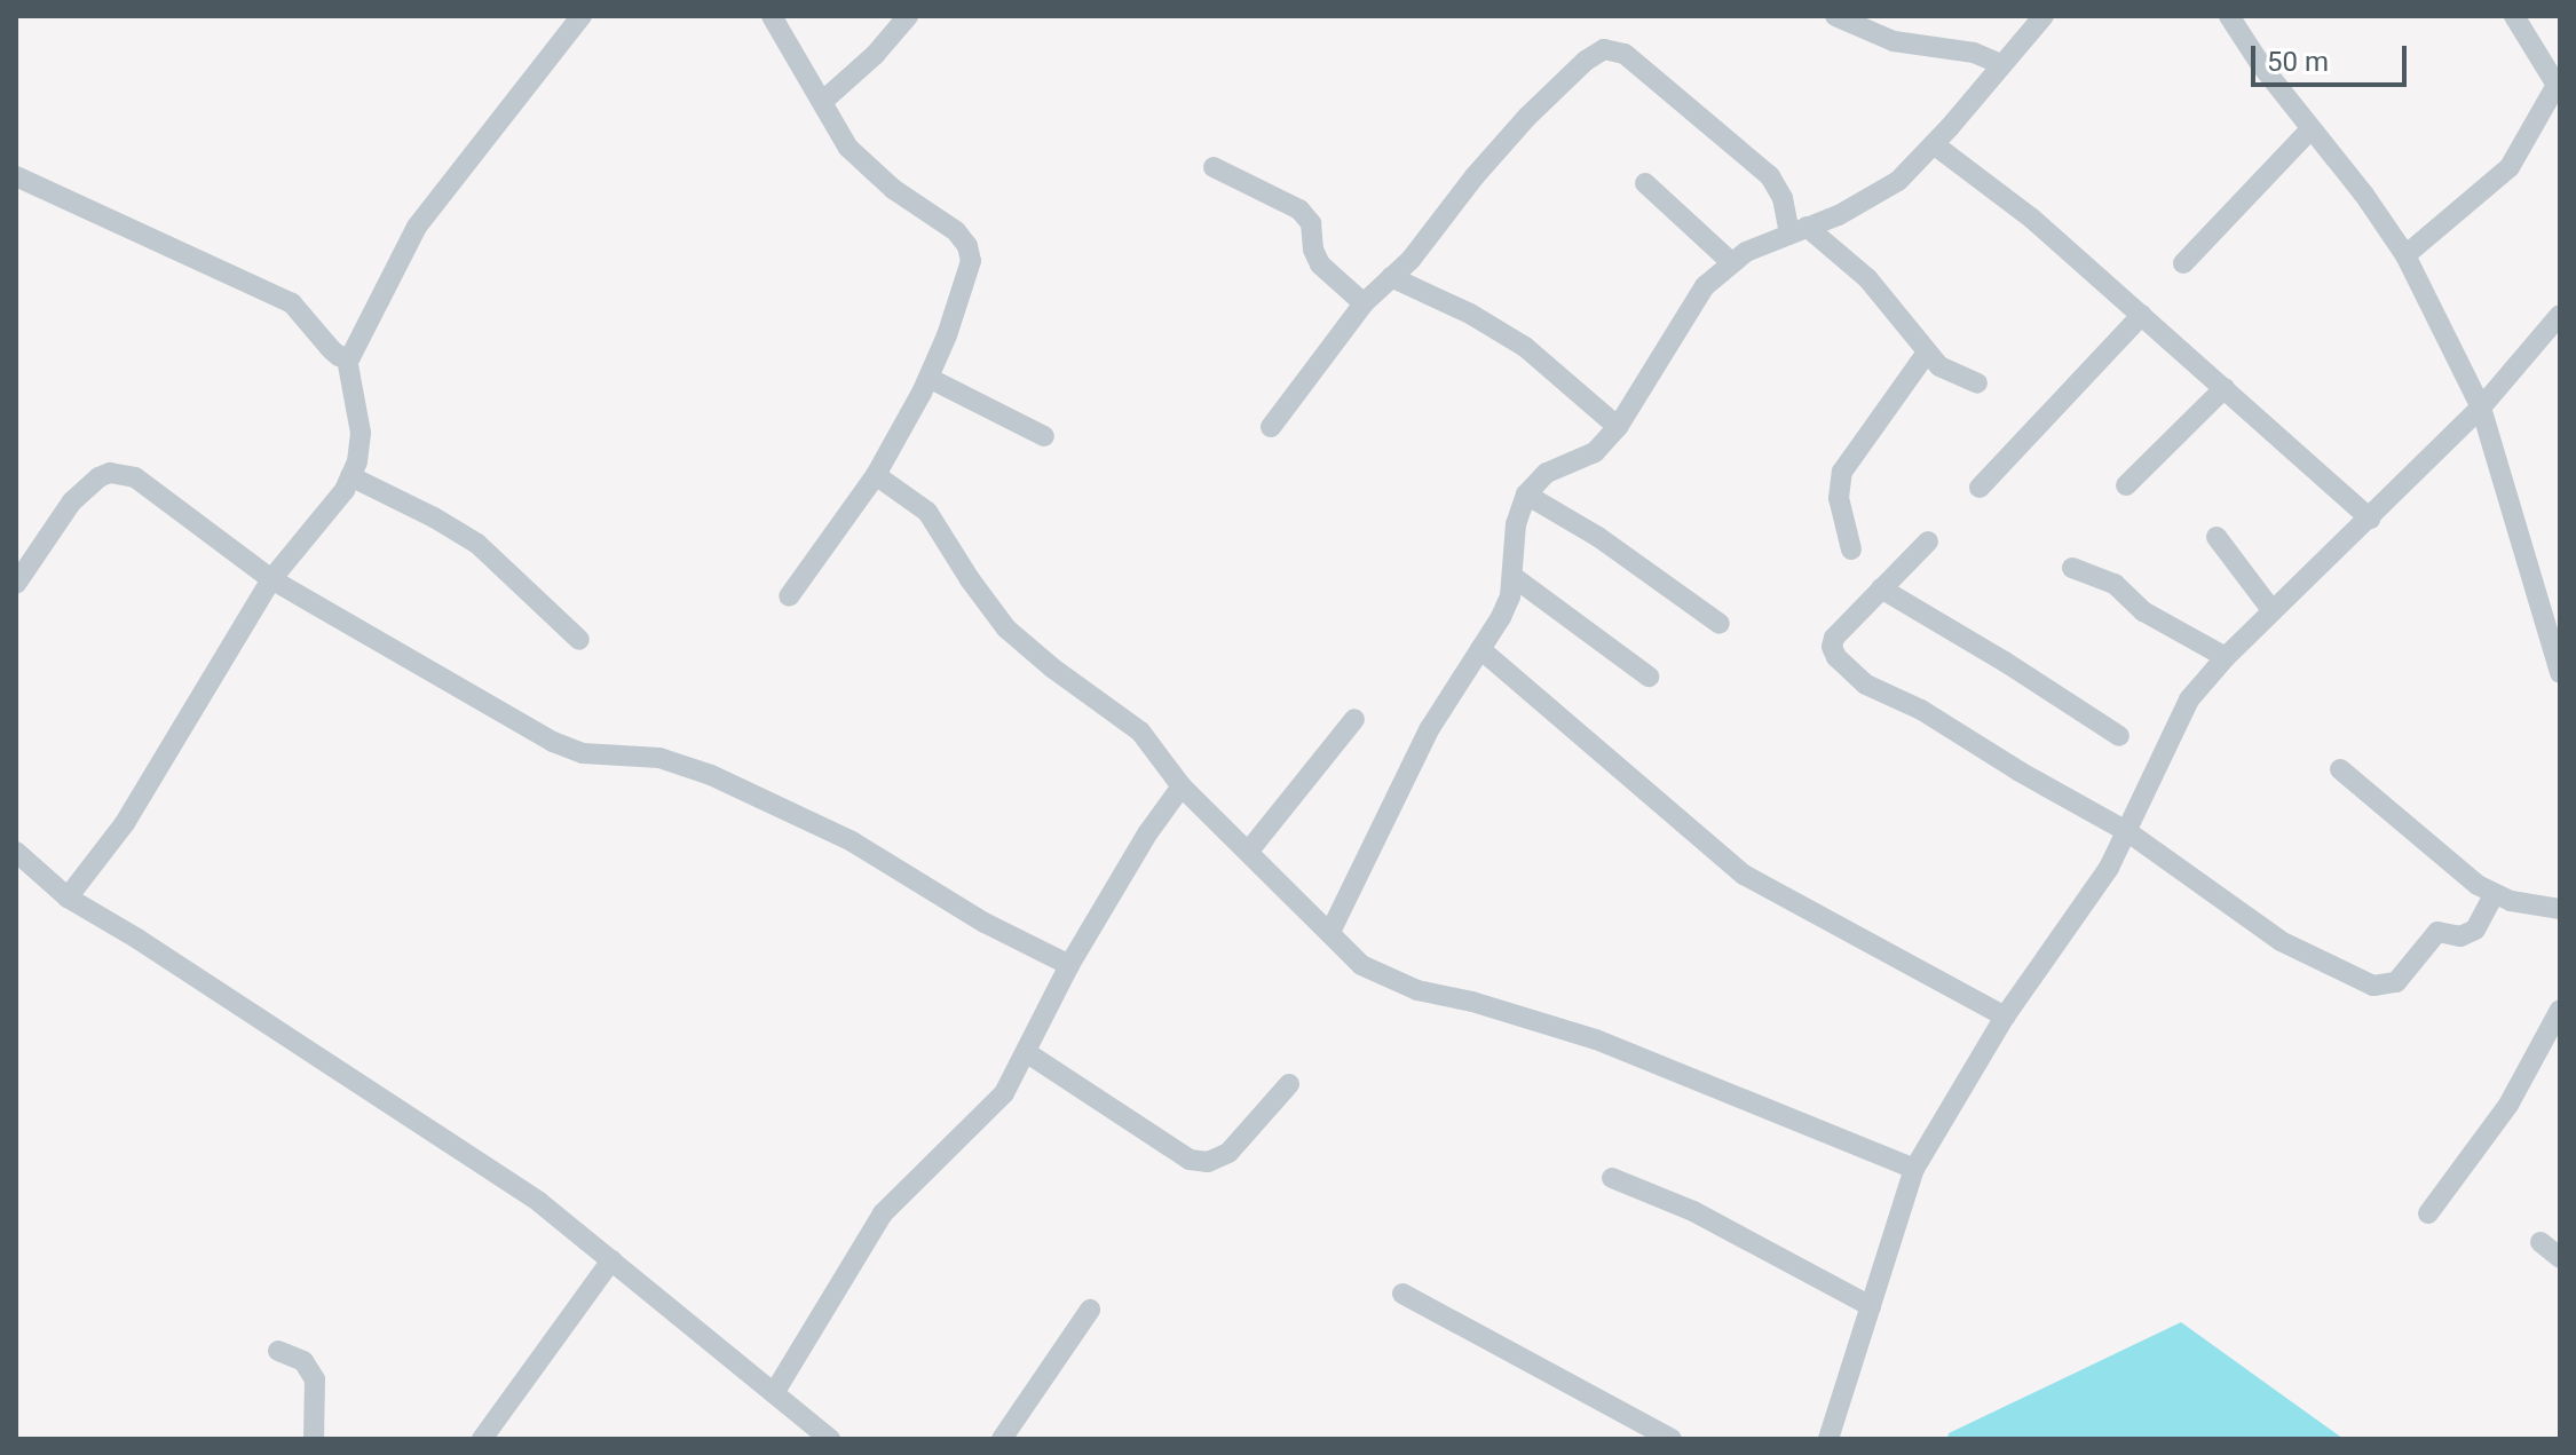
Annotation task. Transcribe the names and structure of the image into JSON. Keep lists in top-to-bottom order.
{
  "scale_bar": "50 m"
}
